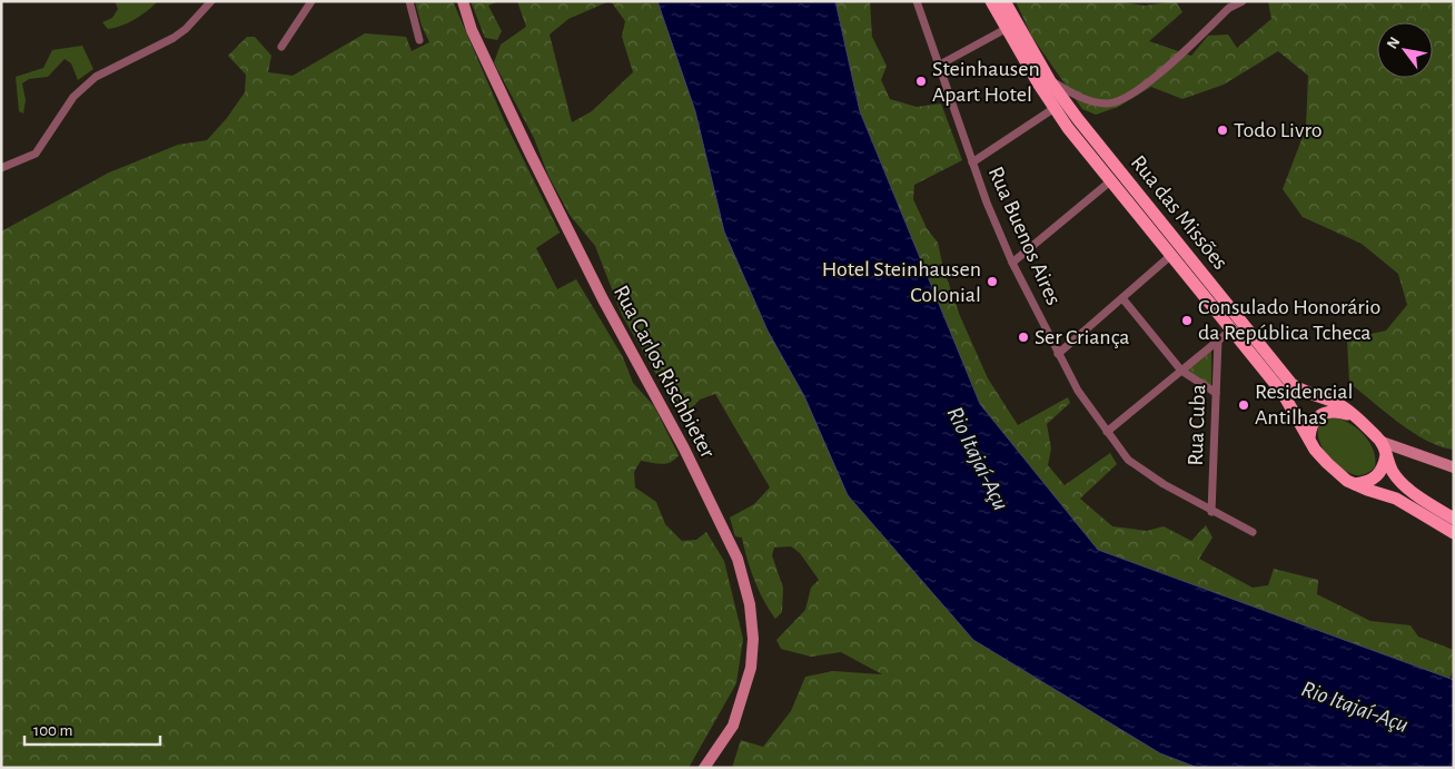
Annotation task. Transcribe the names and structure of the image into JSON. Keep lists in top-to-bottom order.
{
  "streets": {
    "main road": ["Rua das Missões"],
    "street": ["Rua Buenos Aires", "Rua Carlos Rischbieter", "Rua Cuba"]
  },
  "crossings": [
    ["Rua Buenos Aires", "Rua Cuba"]
  ],
  "water": ["Rio Itajaí-Açu"],
  "places": [
    "Steinhausen Apart Hotel",
    "Todo Livro",
    "Hotel Steinhausen Colonial",
    "Consulado Honorário da República Tcheca",
    "Ser Criança",
    "Residencial Antilhas"
  ],
  "scale_bar": "100 m",
  "north": "top left"
}
